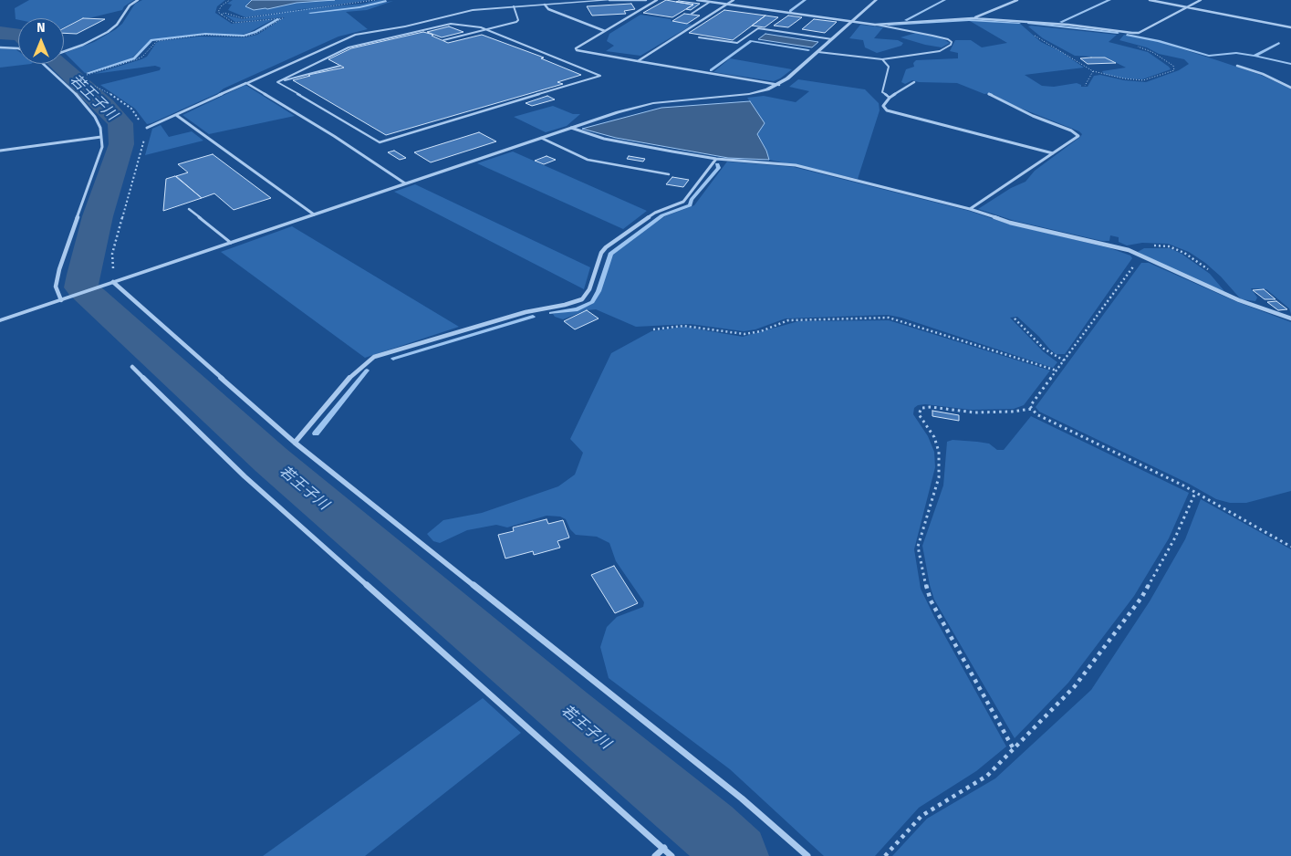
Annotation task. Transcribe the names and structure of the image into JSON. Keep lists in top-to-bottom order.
{
  "water": ["若王子川"],
  "north": "top"
}
